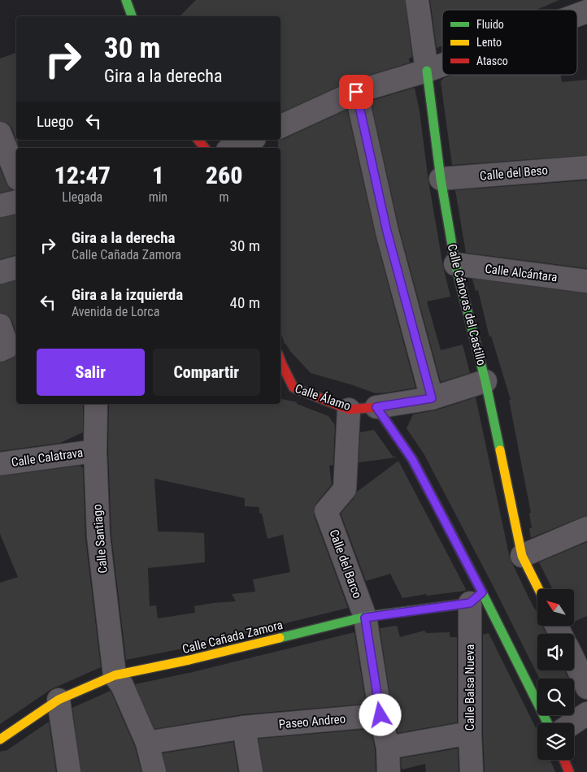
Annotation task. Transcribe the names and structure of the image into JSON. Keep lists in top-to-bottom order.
{
  "streets": {
    "street": [
      "Calle del Beso",
      "Calle Alcántara",
      "Calle Cánovas del Castillo",
      "Calle Álamo",
      "Calle Calatrava",
      "Calle Santiago",
      "Calle del Barco",
      "Calle Cañada Zamora",
      "Calle Balsa Nueva",
      "Paseo Andreo"
    ]
  },
  "crossings": [
    ["Calle del Beso", "Calle Cánovas del Castillo"],
    ["Calle Alcántara", "Calle Cánovas del Castillo"],
    ["Calle Cánovas del Castillo", "Calle Álamo"],
    ["Calle Álamo", "Calle del Barco"],
    ["Calle Calatrava", "Calle Santiago"],
    ["Calle Santiago", "Calle Cañada Zamora"],
    ["Calle del Barco", "Calle Cañada Zamora"],
    ["Calle del Barco", "Paseo Andreo"],
    ["Calle Cañada Zamora", "Calle Balsa Nueva"]
  ],
  "legend": ["Fluido", "Lento", "Atasco"],
  "north": "top left",
  "page": {
    "turn": ["30 m", "Gira a la derecha"],
    "then": "Luego",
    "eta": [
      "12:47",
      "Llegada",
      "1",
      "min",
      "260",
      "m"
    ],
    "list": [
      {
        "name": "Gira a la derecha",
        "note": "Calle Cañada Zamora",
        "value": "30 m"
      },
      {
        "name": "Gira a la izquierda",
        "note": "Avenida de Lorca",
        "value": "40 m"
      }
    ],
    "buttons": ["Salir", "Compartir"]
  }
}
